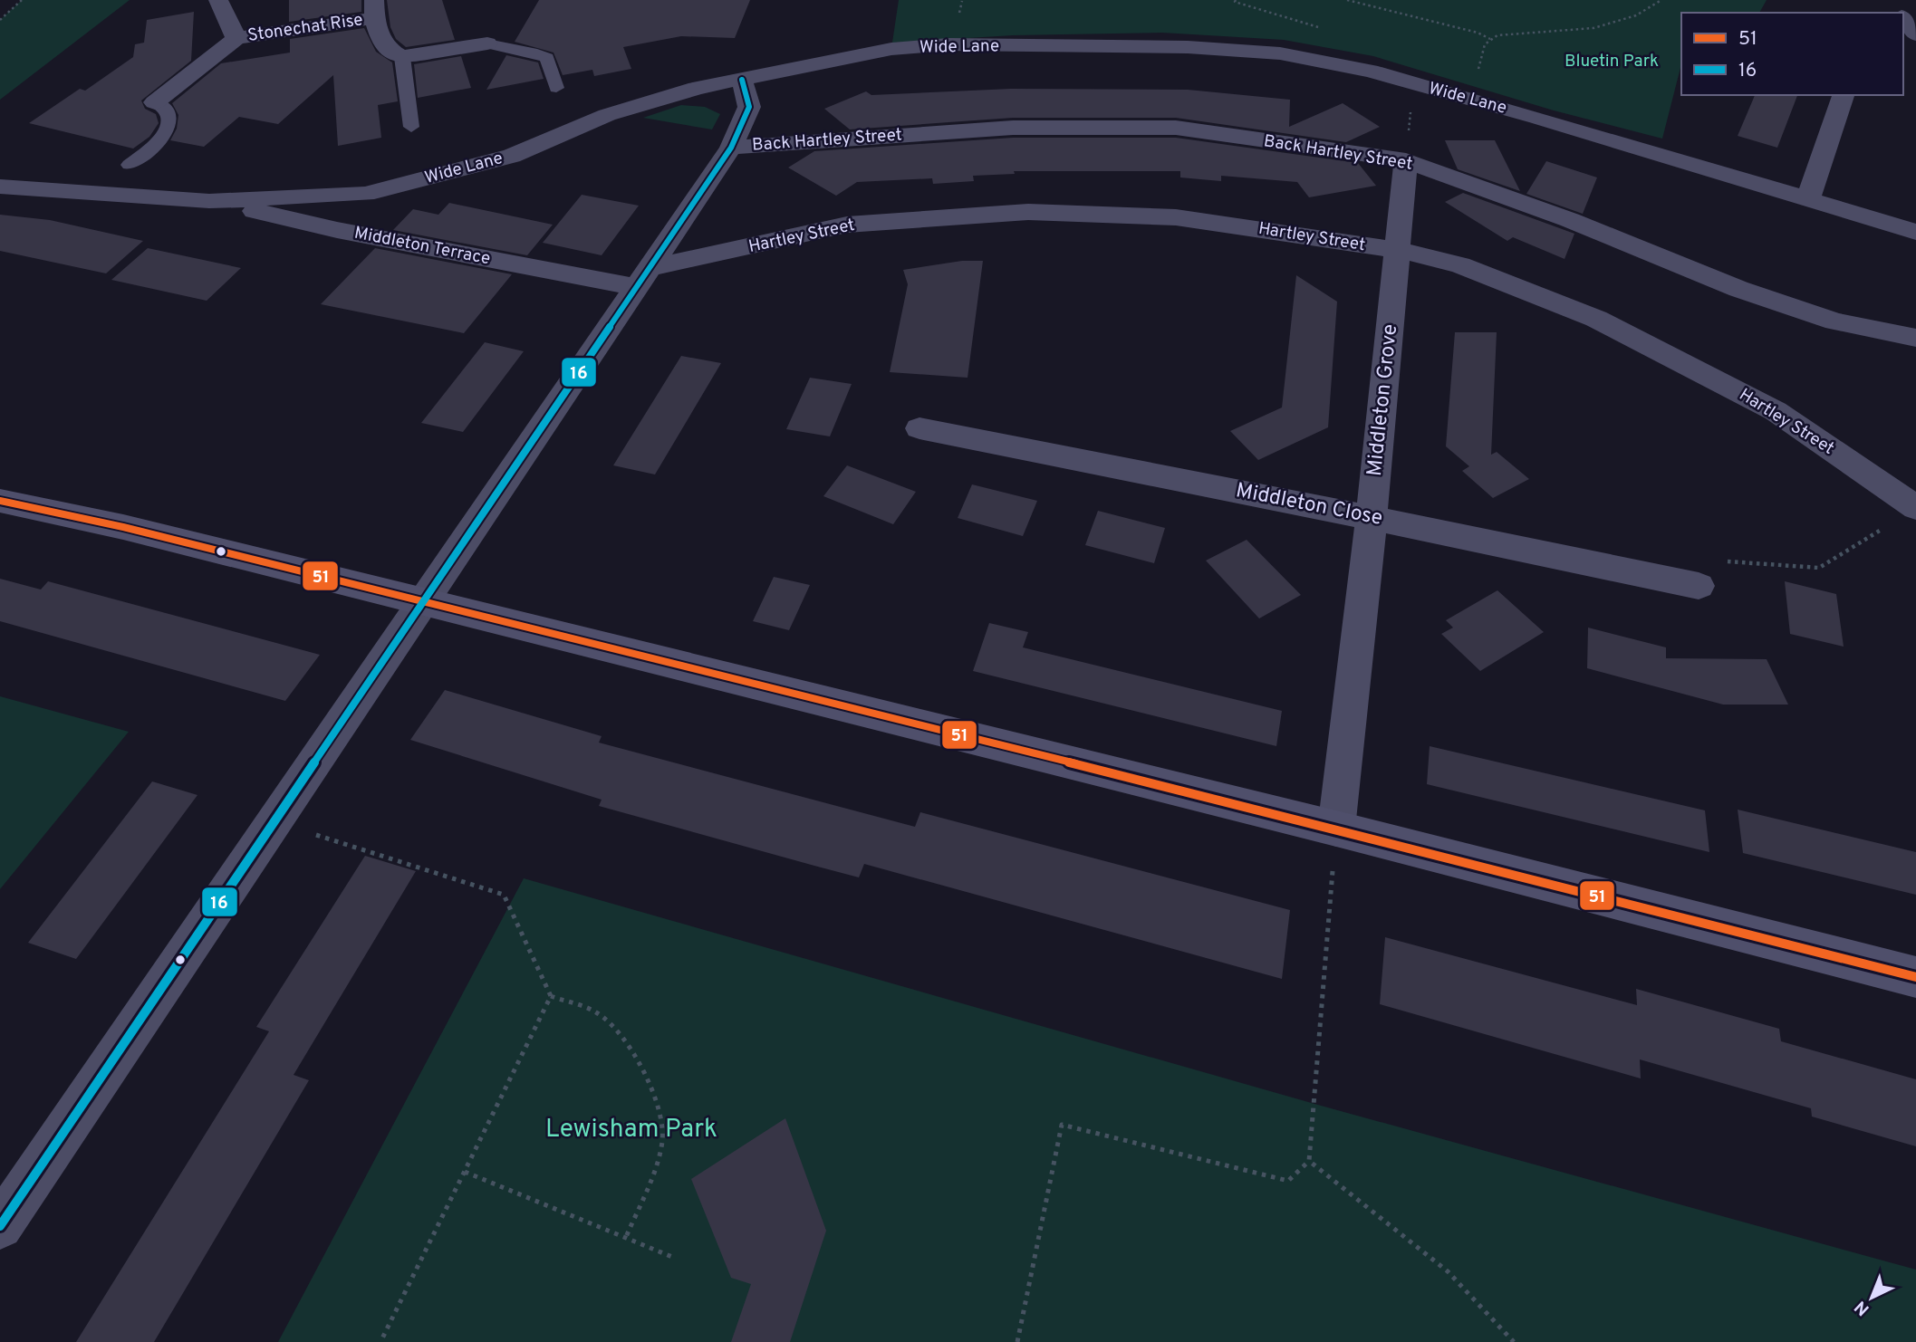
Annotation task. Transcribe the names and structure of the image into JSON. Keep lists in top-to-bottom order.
{
  "streets": {
    "street": [
      "Stonechat Rise",
      "Wide Lane",
      "Back Hartley Street",
      "Hartley Street",
      "Middleton Terrace",
      "Middleton Grove",
      "Middleton Close"
    ]
  },
  "crossings": [
    ["Wide Lane", "Middleton Terrace"],
    ["Back Hartley Street", "Middleton Grove"],
    ["Hartley Street", "Middleton Terrace"],
    ["Hartley Street", "Middleton Grove"],
    ["Middleton Grove", "Middleton Close"]
  ],
  "parks": ["Bluetin Park", "Lewisham Park"],
  "lines": ["transit line 16", "transit line 51"],
  "legend": ["51", "16"],
  "north": "bottom left"
}
